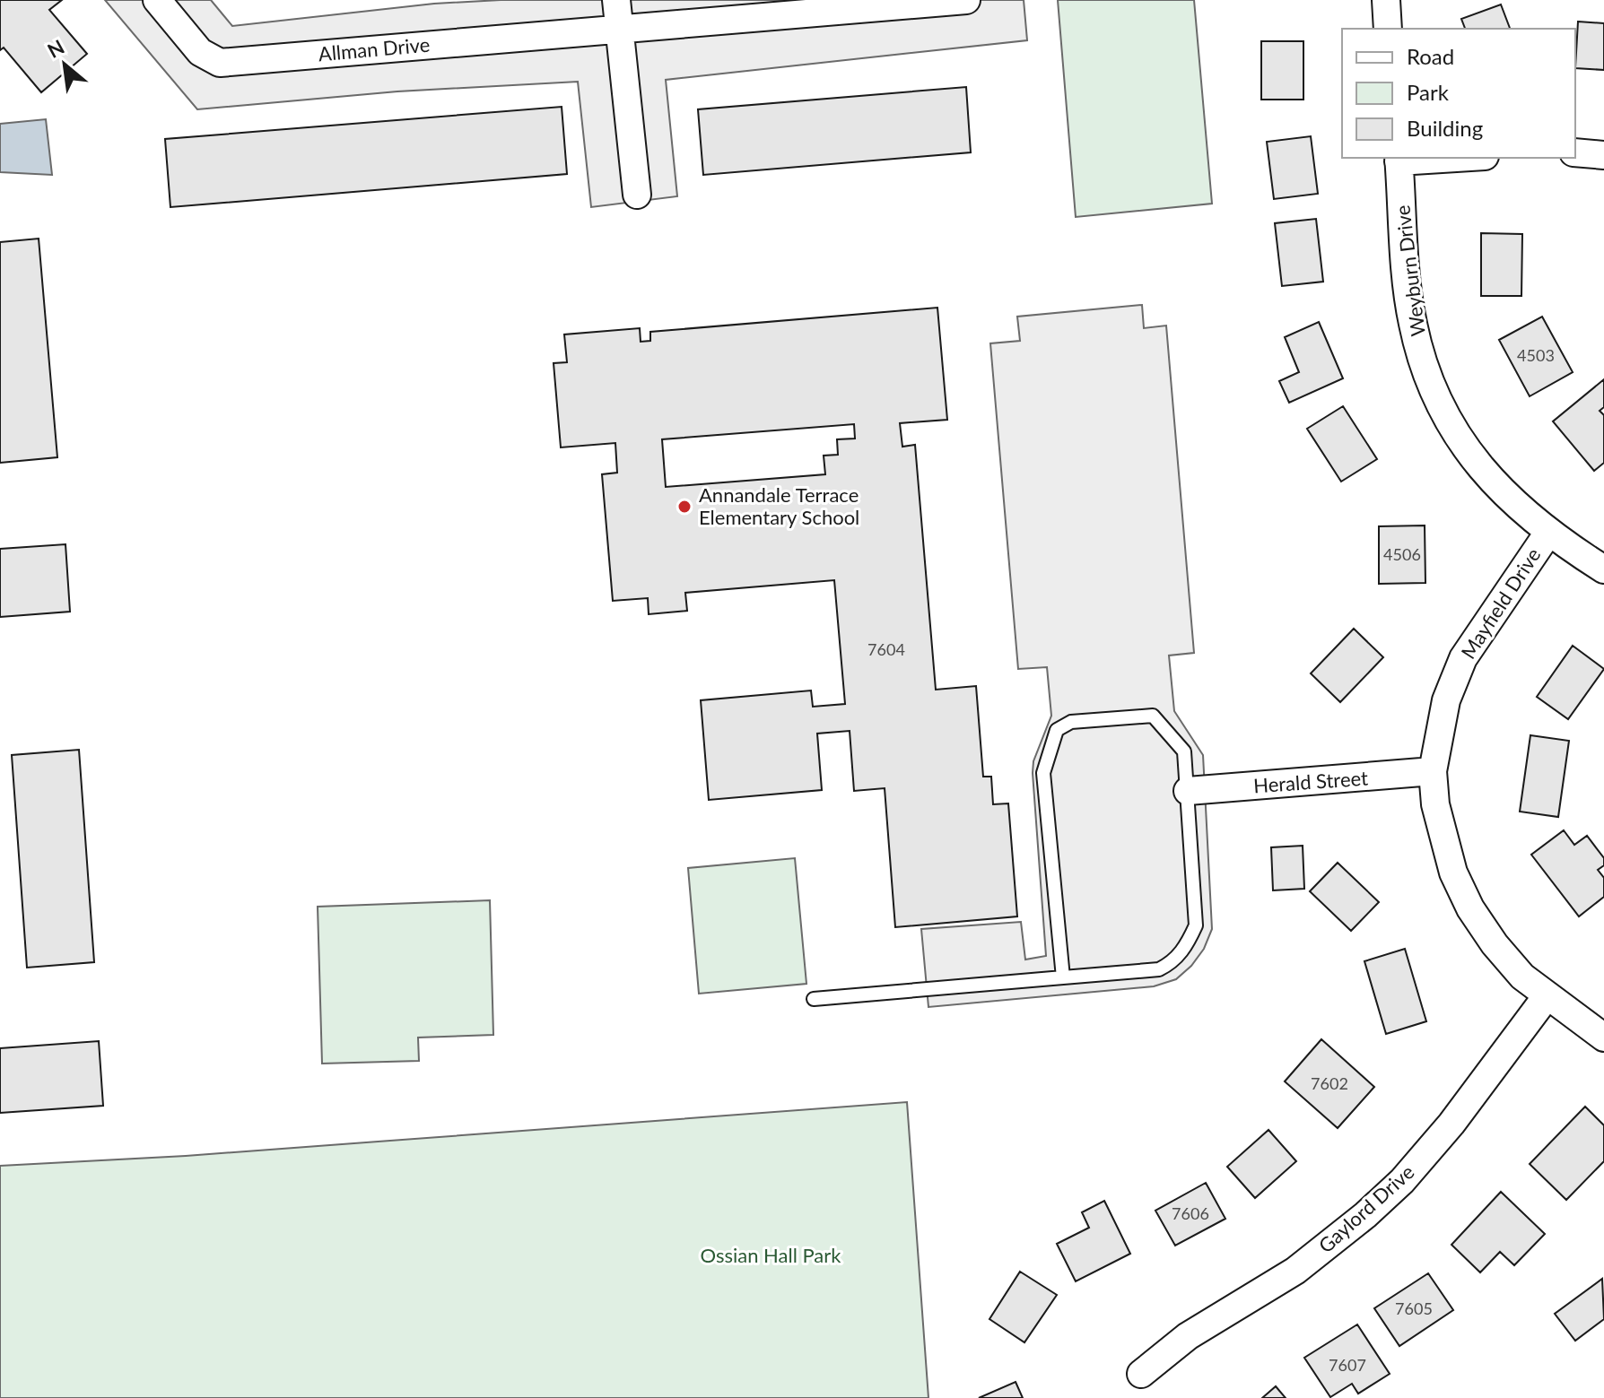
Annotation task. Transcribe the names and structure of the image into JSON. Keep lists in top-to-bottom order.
{
  "streets": {
    "street": [
      "Allman Drive",
      "Weyburn Drive",
      "Mayfield Drive",
      "Herald Street",
      "Gaylord Drive"
    ]
  },
  "crossings": [
    ["Weyburn Drive", "Mayfield Drive"],
    ["Mayfield Drive", "Herald Street"],
    ["Mayfield Drive", "Gaylord Drive"]
  ],
  "parks": ["Ossian Hall Park"],
  "places": ["Annandale Terrace Elementary School"],
  "house_numbers": [
    "4503",
    "4506",
    "7604",
    "7602",
    "7606",
    "7605",
    "7607"
  ],
  "legend": ["Road", "Park", "Building"],
  "north": "top left"
}
